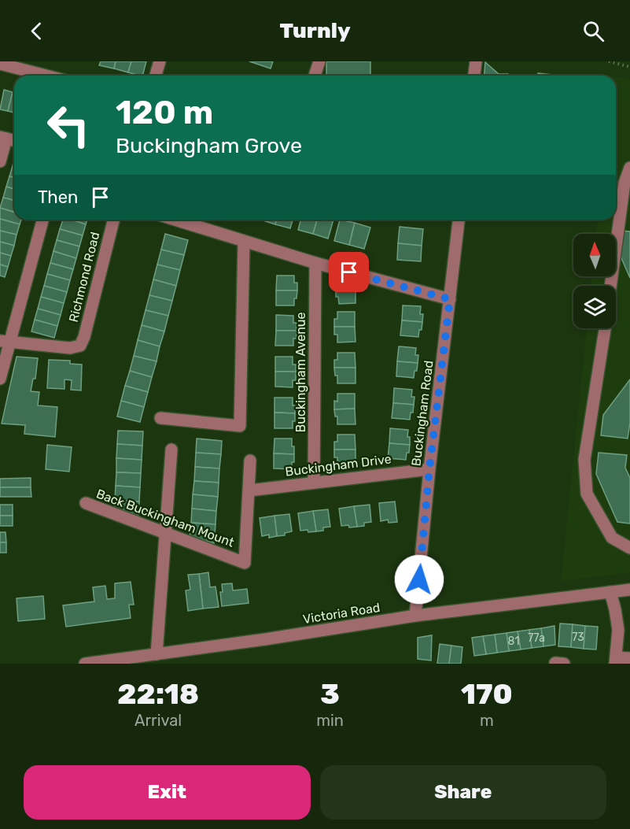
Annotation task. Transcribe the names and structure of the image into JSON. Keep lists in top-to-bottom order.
{
  "streets": {
    "street": [
      "Richmond Road",
      "Buckingham Avenue",
      "Buckingham Road",
      "Buckingham Drive",
      "Back Buckingham Mount",
      "Victoria Road"
    ]
  },
  "crossings": [
    ["Buckingham Avenue", "Buckingham Drive"],
    ["Buckingham Road", "Buckingham Drive"],
    ["Buckingham Road", "Victoria Road"],
    ["Buckingham Drive", "Back Buckingham Mount"]
  ],
  "house_numbers": ["73", "77a", "81"],
  "north": "top",
  "page": {
    "header": "Turnly",
    "turn": ["120 m", "Buckingham Grove"],
    "then": "Then",
    "eta": [
      "22:18",
      "Arrival",
      "3",
      "min",
      "170",
      "m"
    ],
    "buttons": ["Exit", "Share"]
  }
}
